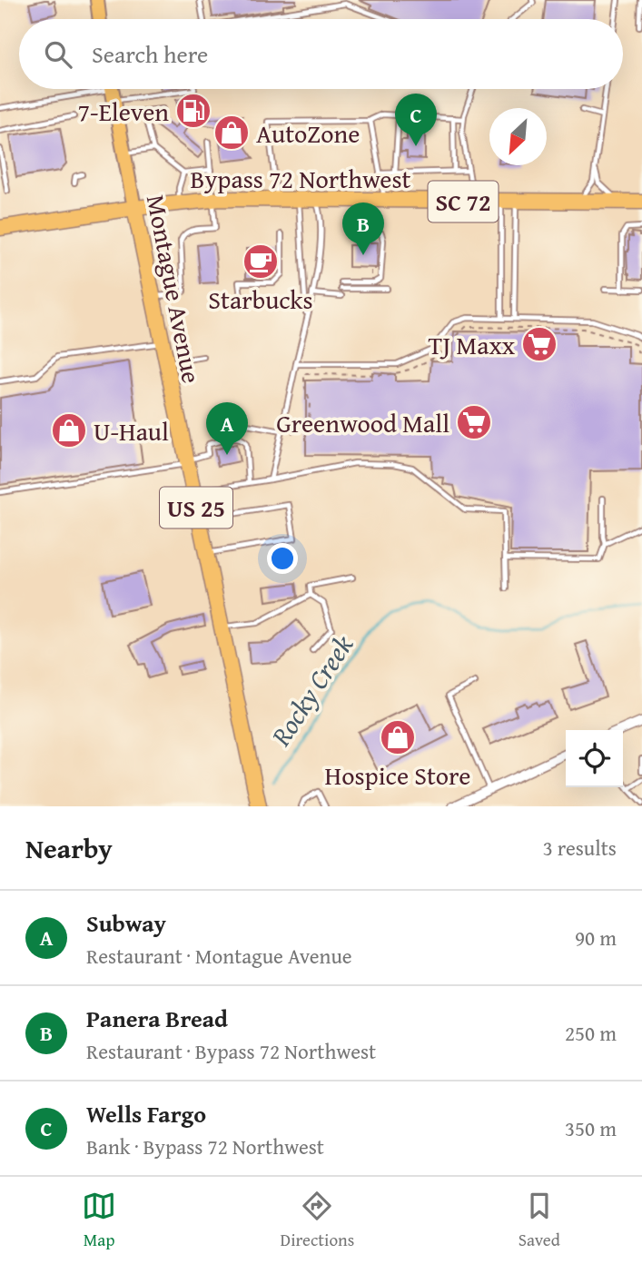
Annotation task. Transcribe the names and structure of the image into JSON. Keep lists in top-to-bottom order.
{
  "streets": {
    "highway": [
      "Bypass 72 Northwest",
      "SC 72",
      "Montague Avenue",
      "US 25"
    ]
  },
  "crossings": [
    ["Bypass 72 Northwest", "Montague Avenue"]
  ],
  "water": ["Rocky Creek"],
  "places": {
    "fuel station": ["7-Eleven"],
    "shop": ["AutoZone", "U-Haul", "Hospice Store"],
    "cafe": ["Starbucks"],
    "supermarket": ["TJ Maxx", "Greenwood Mall"]
  },
  "north": "bottom left",
  "page": {
    "search": "Search here",
    "pins": ["C", "B", "A"],
    "heading": ["Nearby", "3 results"],
    "list": [
      {
        "mark": "A",
        "name": "Subway",
        "note": "Restaurant · Montague Avenue",
        "value": "90 m"
      },
      {
        "mark": "B",
        "name": "Panera Bread",
        "note": "Restaurant · Bypass 72 Northwest",
        "value": "250 m"
      },
      {
        "mark": "C",
        "name": "Wells Fargo",
        "note": "Bank · Bypass 72 Northwest",
        "value": "350 m"
      }
    ],
    "nav": ["Map", "Directions", "Saved"]
  }
}
